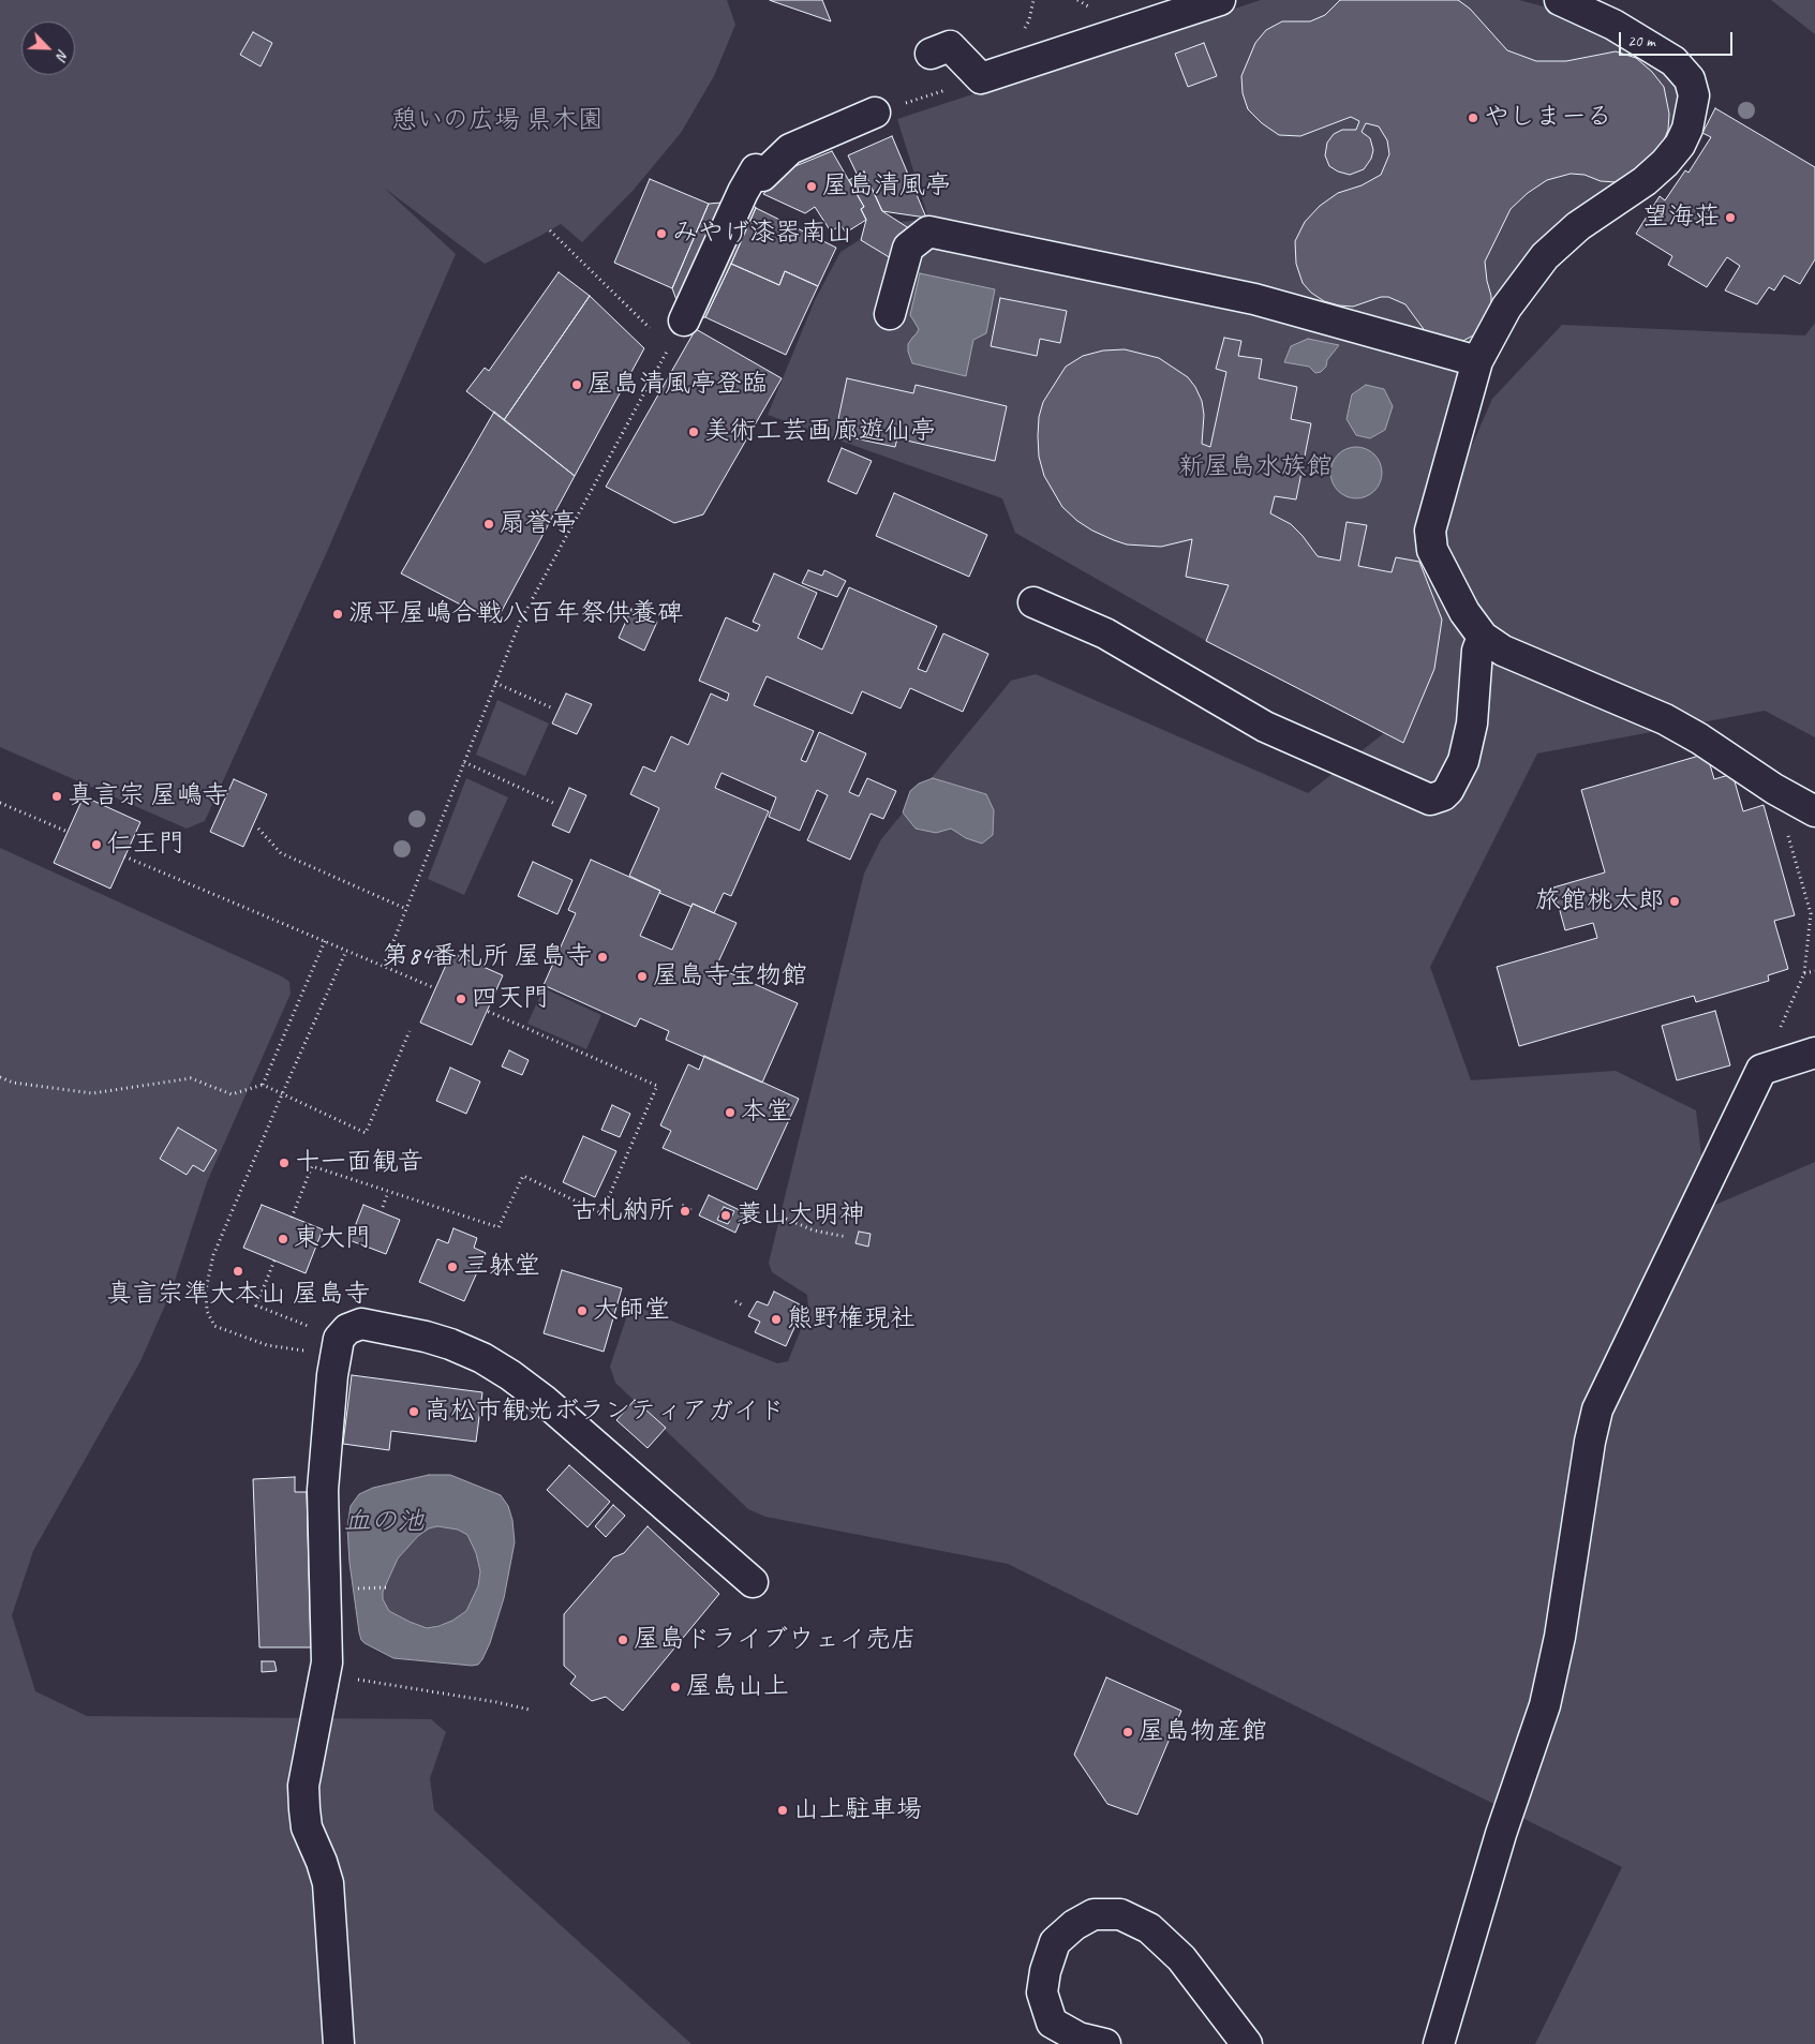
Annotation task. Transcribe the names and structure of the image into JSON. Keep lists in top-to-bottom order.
{
  "water": ["血の池"],
  "parks": ["憩いの広場 県木園", "新屋島水族館"],
  "places": [
    "やしまーる",
    "屋島清風亭",
    "望海荘",
    "みやげ漆器南山",
    "屋島清風亭登臨",
    "美術工芸画廊遊仙亭",
    "扇誉亭",
    "源平屋嶋合戦八百年祭供養碑",
    "真言宗 屋嶋寺",
    "仁王門",
    "旅館桃太郎",
    "第84番札所 屋島寺",
    "屋島寺宝物館",
    "四天門",
    "本堂",
    "十一面観音",
    "古札納所",
    "蓑山大明神",
    "東大門",
    "三躰堂",
    "真言宗準大本山 屋島寺",
    "大師堂",
    "熊野権現社",
    "高松市観光ボランティアガイド",
    "屋島ドライブウェイ売店",
    "屋島山上",
    "屋島物産館",
    "山上駐車場"
  ],
  "scale_bar": "20 m",
  "north": "bottom right"
}
